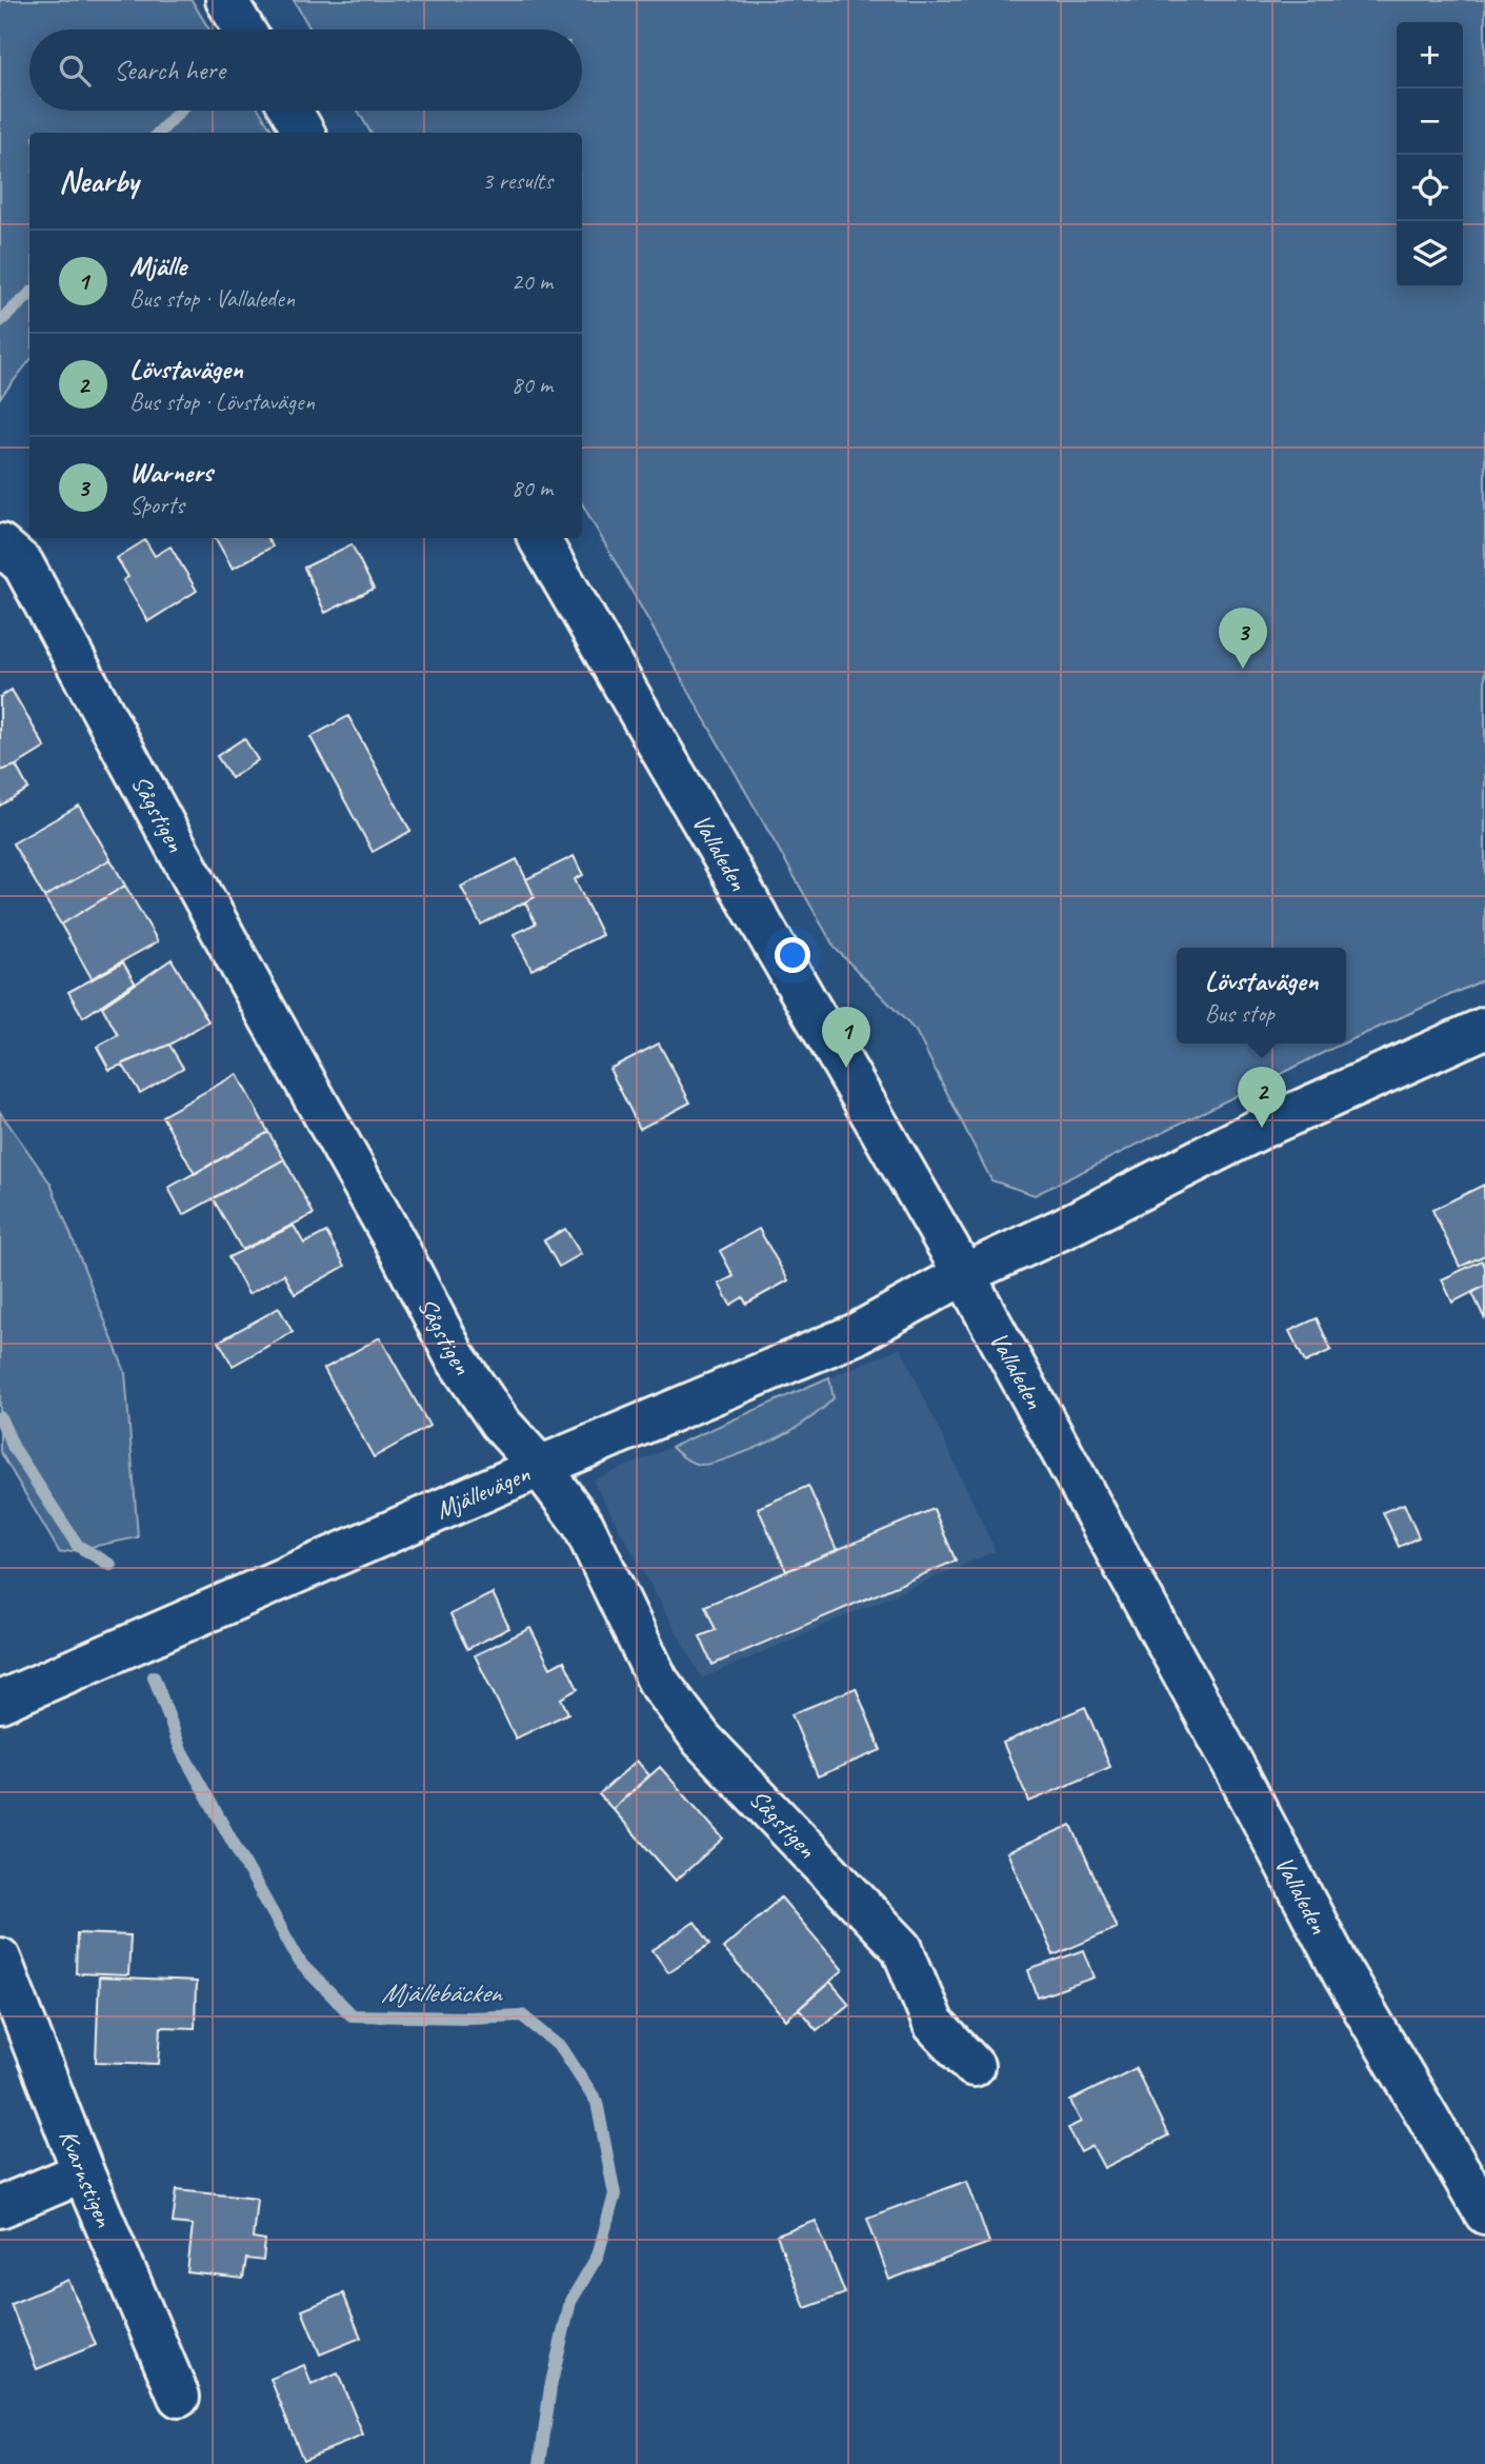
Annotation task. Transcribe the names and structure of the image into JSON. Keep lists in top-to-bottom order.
{
  "streets": {
    "street": [
      "Sågstigen",
      "Vallaleden",
      "Mjällevägen",
      "Kvarnstigen"
    ]
  },
  "crossings": [
    ["Sågstigen", "Mjällevägen"],
    ["Vallaleden", "Mjällevägen"]
  ],
  "water": ["Mjällebäcken"],
  "page": {
    "map_buttons": ["+", "−"],
    "search": "Search here",
    "heading": ["Nearby", "3 results"],
    "list": [
      {
        "mark": "1",
        "name": "Mjälle",
        "note": "Bus stop · Vallaleden",
        "value": "20 m"
      },
      {
        "mark": "2",
        "name": "Lövstavägen",
        "note": "Bus stop · Lövstavägen",
        "value": "80 m"
      },
      {
        "mark": "3",
        "name": "Warners",
        "note": "Sports",
        "value": "80 m"
      }
    ],
    "pins": ["3", "1", "2"],
    "popup": ["Lövstavägen", "Bus stop"]
  }
}
